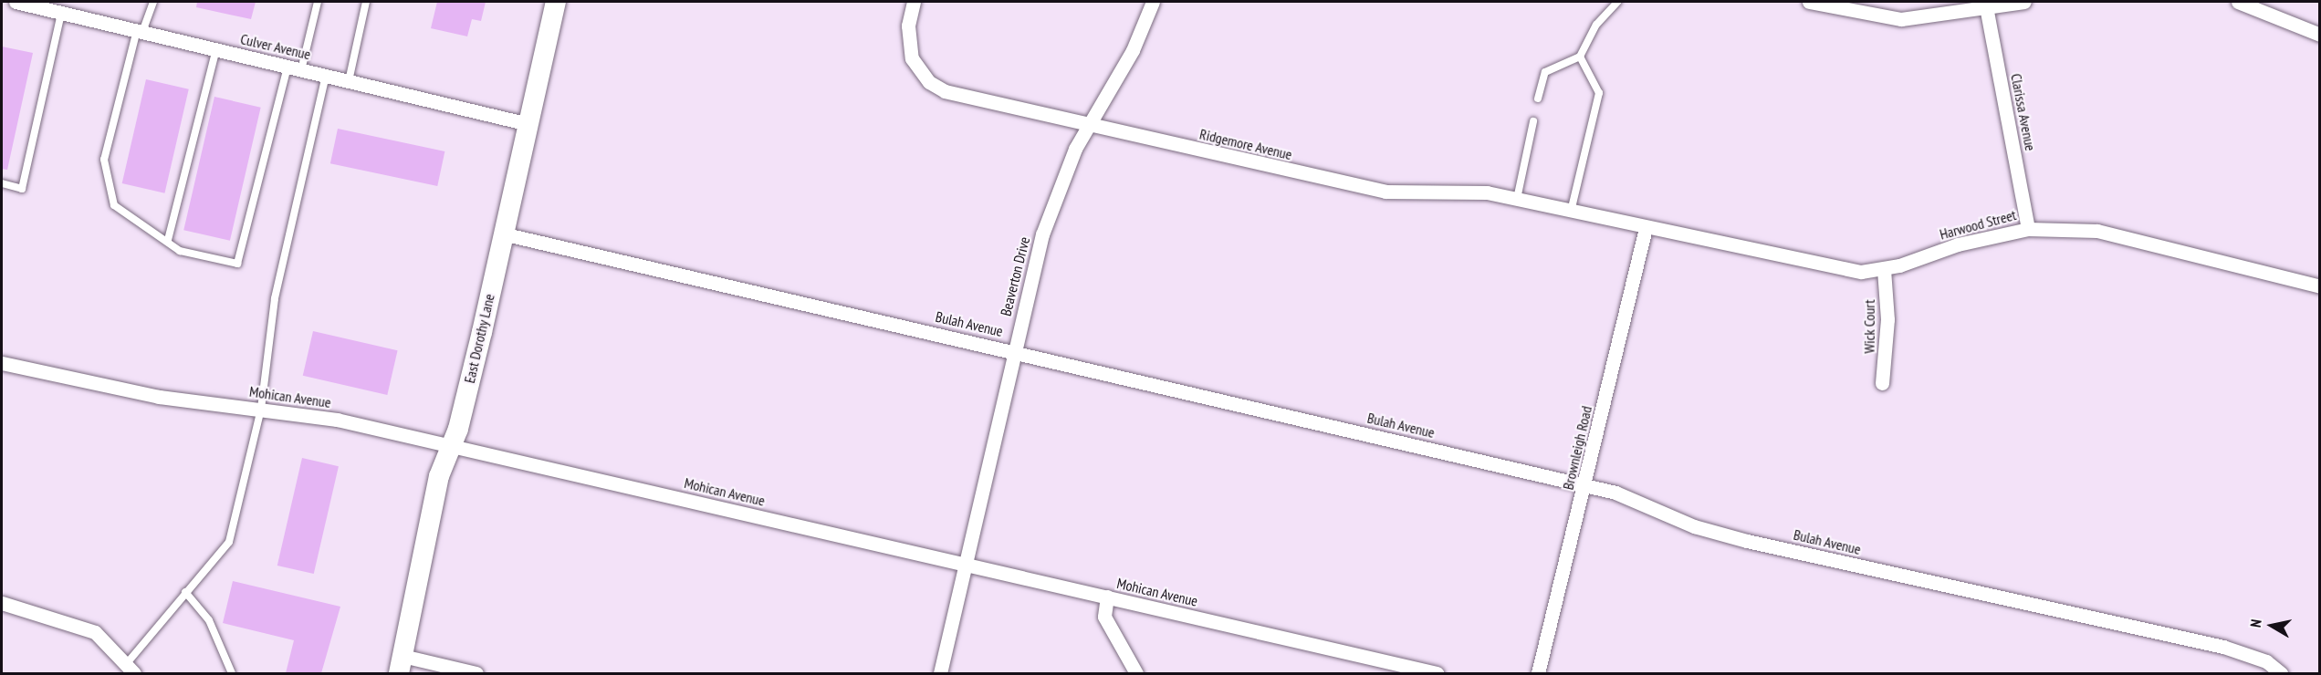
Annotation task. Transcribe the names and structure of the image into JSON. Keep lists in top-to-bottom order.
{
  "streets": {
    "main road": ["East Dorothy Lane"],
    "street": [
      "Culver Avenue",
      "Clarissa Avenue",
      "Ridgemore Avenue",
      "Harwood Street",
      "Beaverton Drive",
      "Bulah Avenue",
      "Wick Court",
      "Mohican Avenue",
      "Brownleigh Road"
    ]
  },
  "crossings": [
    ["Culver Avenue", "East Dorothy Lane"],
    ["Clarissa Avenue", "Harwood Street"],
    ["Ridgemore Avenue", "Harwood Street"],
    ["Ridgemore Avenue", "Beaverton Drive"],
    ["Ridgemore Avenue", "Brownleigh Road"],
    ["Harwood Street", "Wick Court"],
    ["Harwood Street", "Brownleigh Road"],
    ["Beaverton Drive", "Bulah Avenue"],
    ["Beaverton Drive", "Mohican Avenue"],
    ["Bulah Avenue", "East Dorothy Lane"],
    ["Bulah Avenue", "Brownleigh Road"],
    ["East Dorothy Lane", "Mohican Avenue"]
  ],
  "north": "left"
}
